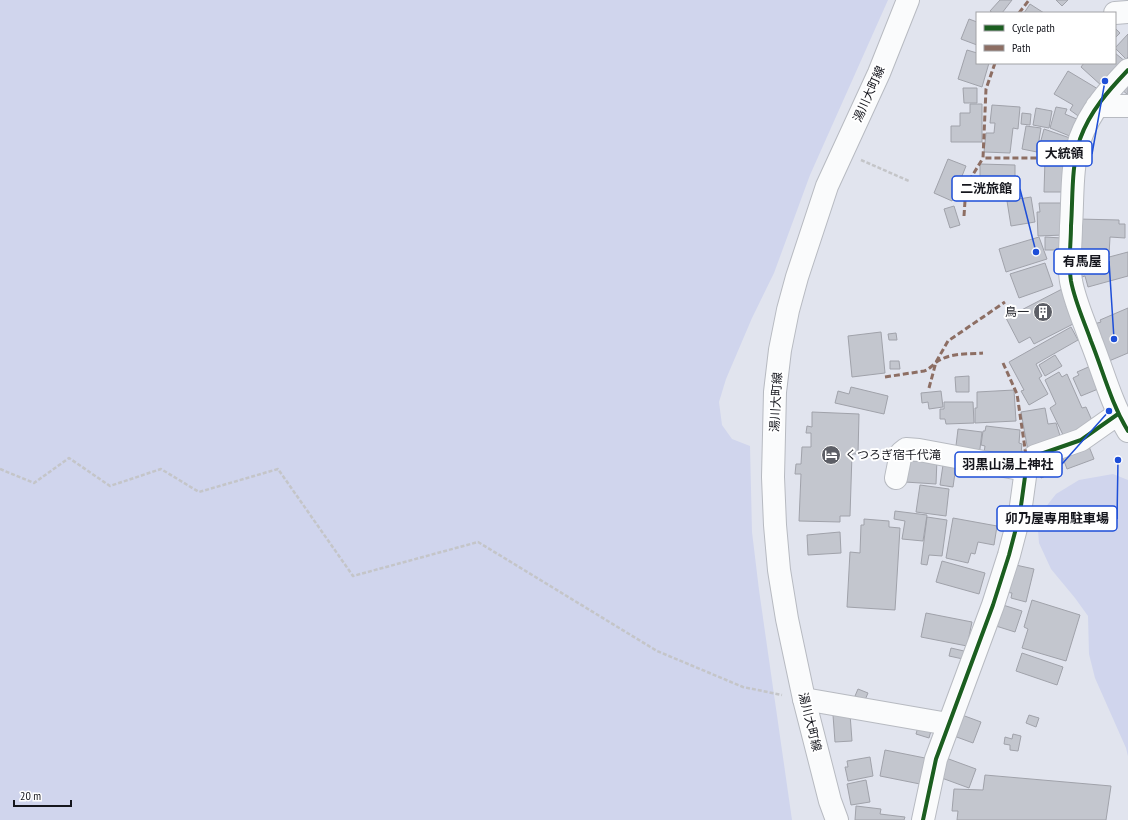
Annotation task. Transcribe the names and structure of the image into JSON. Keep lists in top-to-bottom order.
{
  "streets": {
    "street": ["湯川大町線"]
  },
  "places": {
    "other": [
      "大統領",
      "二洸旅館",
      "有馬屋",
      "羽黒山湯上神社",
      "卯乃屋専用駐車場"
    ],
    "building": ["鳥一"],
    "hotel": ["くつろぎ宿千代滝"]
  },
  "legend": ["Cycle path", "Path"],
  "scale_bar": "20 m"
}
